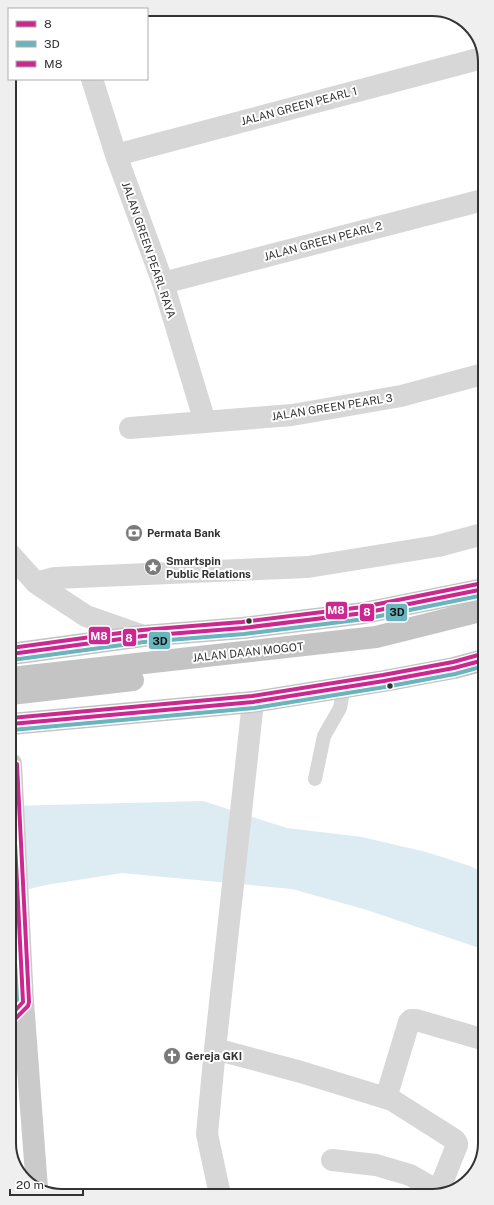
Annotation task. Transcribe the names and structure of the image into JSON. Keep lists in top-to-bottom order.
{
  "streets": {
    "highway": ["JALAN DAAN MOGOT"],
    "street": [
      "JALAN GREEN PEARL 1",
      "JALAN GREEN PEARL 2",
      "JALAN GREEN PEARL RAYA",
      "JALAN GREEN PEARL 3"
    ]
  },
  "crossings": [
    ["JALAN GREEN PEARL 1", "JALAN GREEN PEARL RAYA"],
    ["JALAN GREEN PEARL 2", "JALAN GREEN PEARL RAYA"],
    ["JALAN GREEN PEARL RAYA", "JALAN GREEN PEARL 3"]
  ],
  "places": {
    "bank": ["Permata Bank"],
    "place": ["Smartspin Public Relations"],
    "church": ["Gereja GKI"]
  },
  "lines": ["transit line M8", "transit line 8", "transit line 3D"],
  "legend": ["8", "3D", "M8"],
  "scale_bar": "20 m"
}
